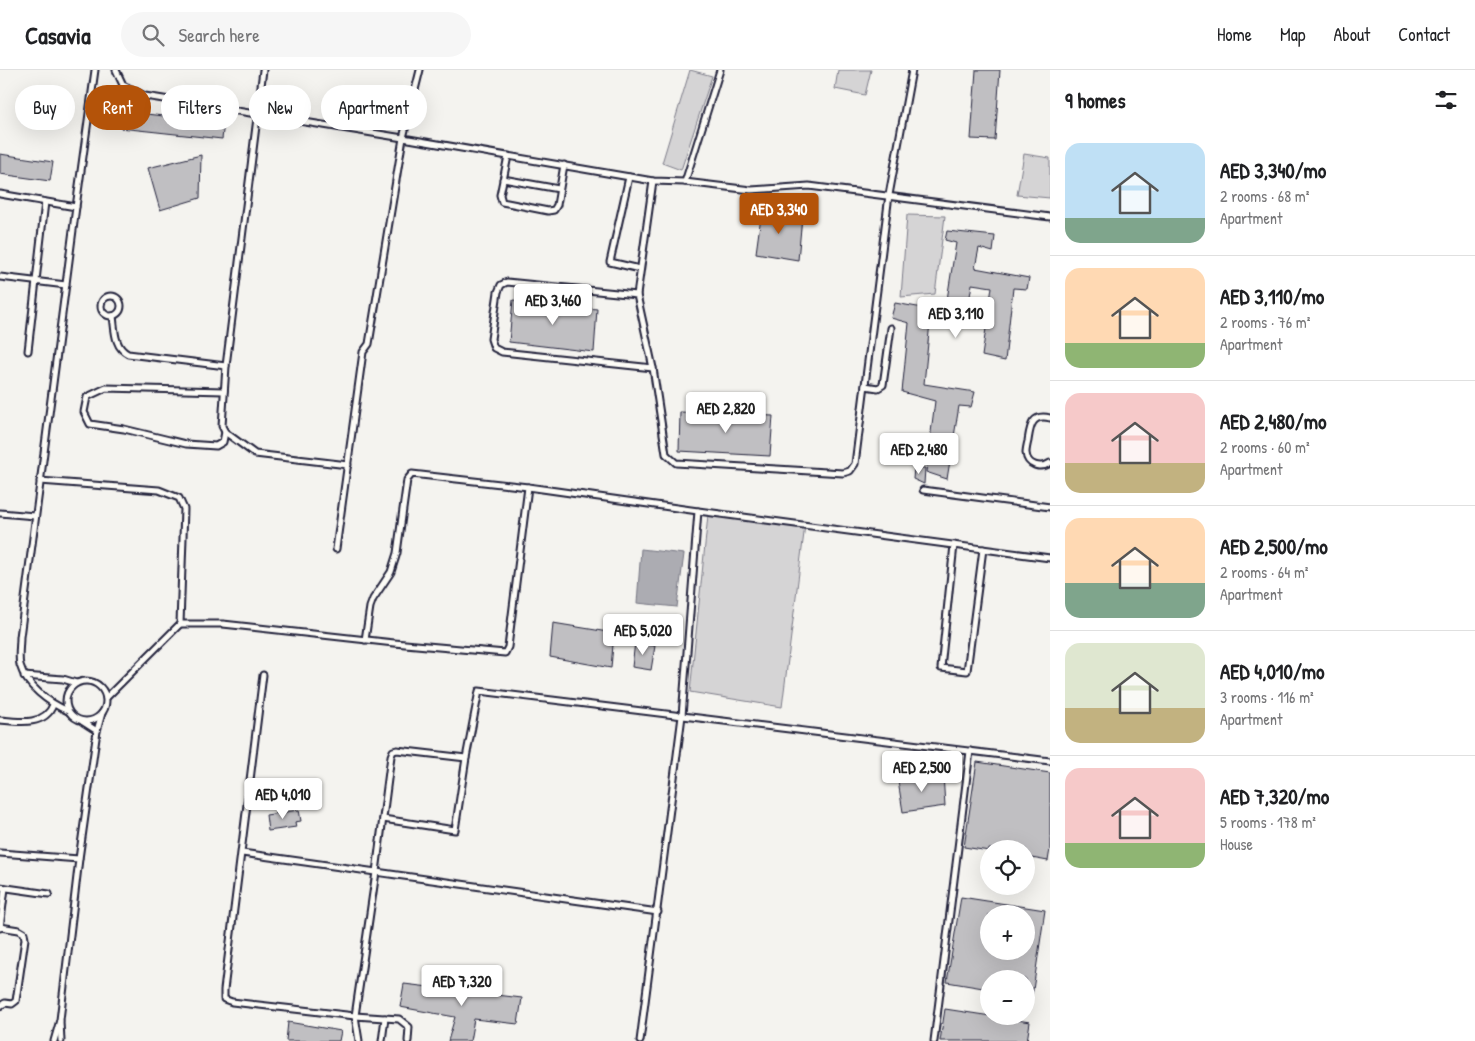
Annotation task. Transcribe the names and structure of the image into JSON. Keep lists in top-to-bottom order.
{
  "page": {
    "header": "Casavia",
    "search": "Search here",
    "nav": [
      "Home",
      "Map",
      "About",
      "Contact"
    ],
    "heading": "9 homes",
    "chip": [
      "Buy",
      "Rent",
      "Filters",
      "New",
      "Apartment"
    ],
    "list": [
      {
        "name": "AED 3,340/mo",
        "note": "2 rooms · 68 m² · Apartment"
      },
      {
        "name": "AED 3,110/mo",
        "note": "2 rooms · 76 m² · Apartment"
      },
      {
        "name": "AED 2,480/mo",
        "note": "2 rooms · 60 m² · Apartment"
      },
      {
        "name": "AED 2,500/mo",
        "note": "2 rooms · 64 m² · Apartment"
      },
      {
        "name": "AED 4,010/mo",
        "note": "3 rooms · 116 m² · Apartment"
      },
      {
        "name": "AED 7,320/mo",
        "note": "5 rooms · 178 m² · House"
      }
    ],
    "price": [
      "AED 3,340",
      "AED 3,460",
      "AED 3,110",
      "AED 2,820",
      "AED 2,480",
      "AED 5,020",
      "AED 2,500",
      "AED 4,010",
      "AED 7,320"
    ],
    "map_buttons": ["+", "−"]
  }
}
